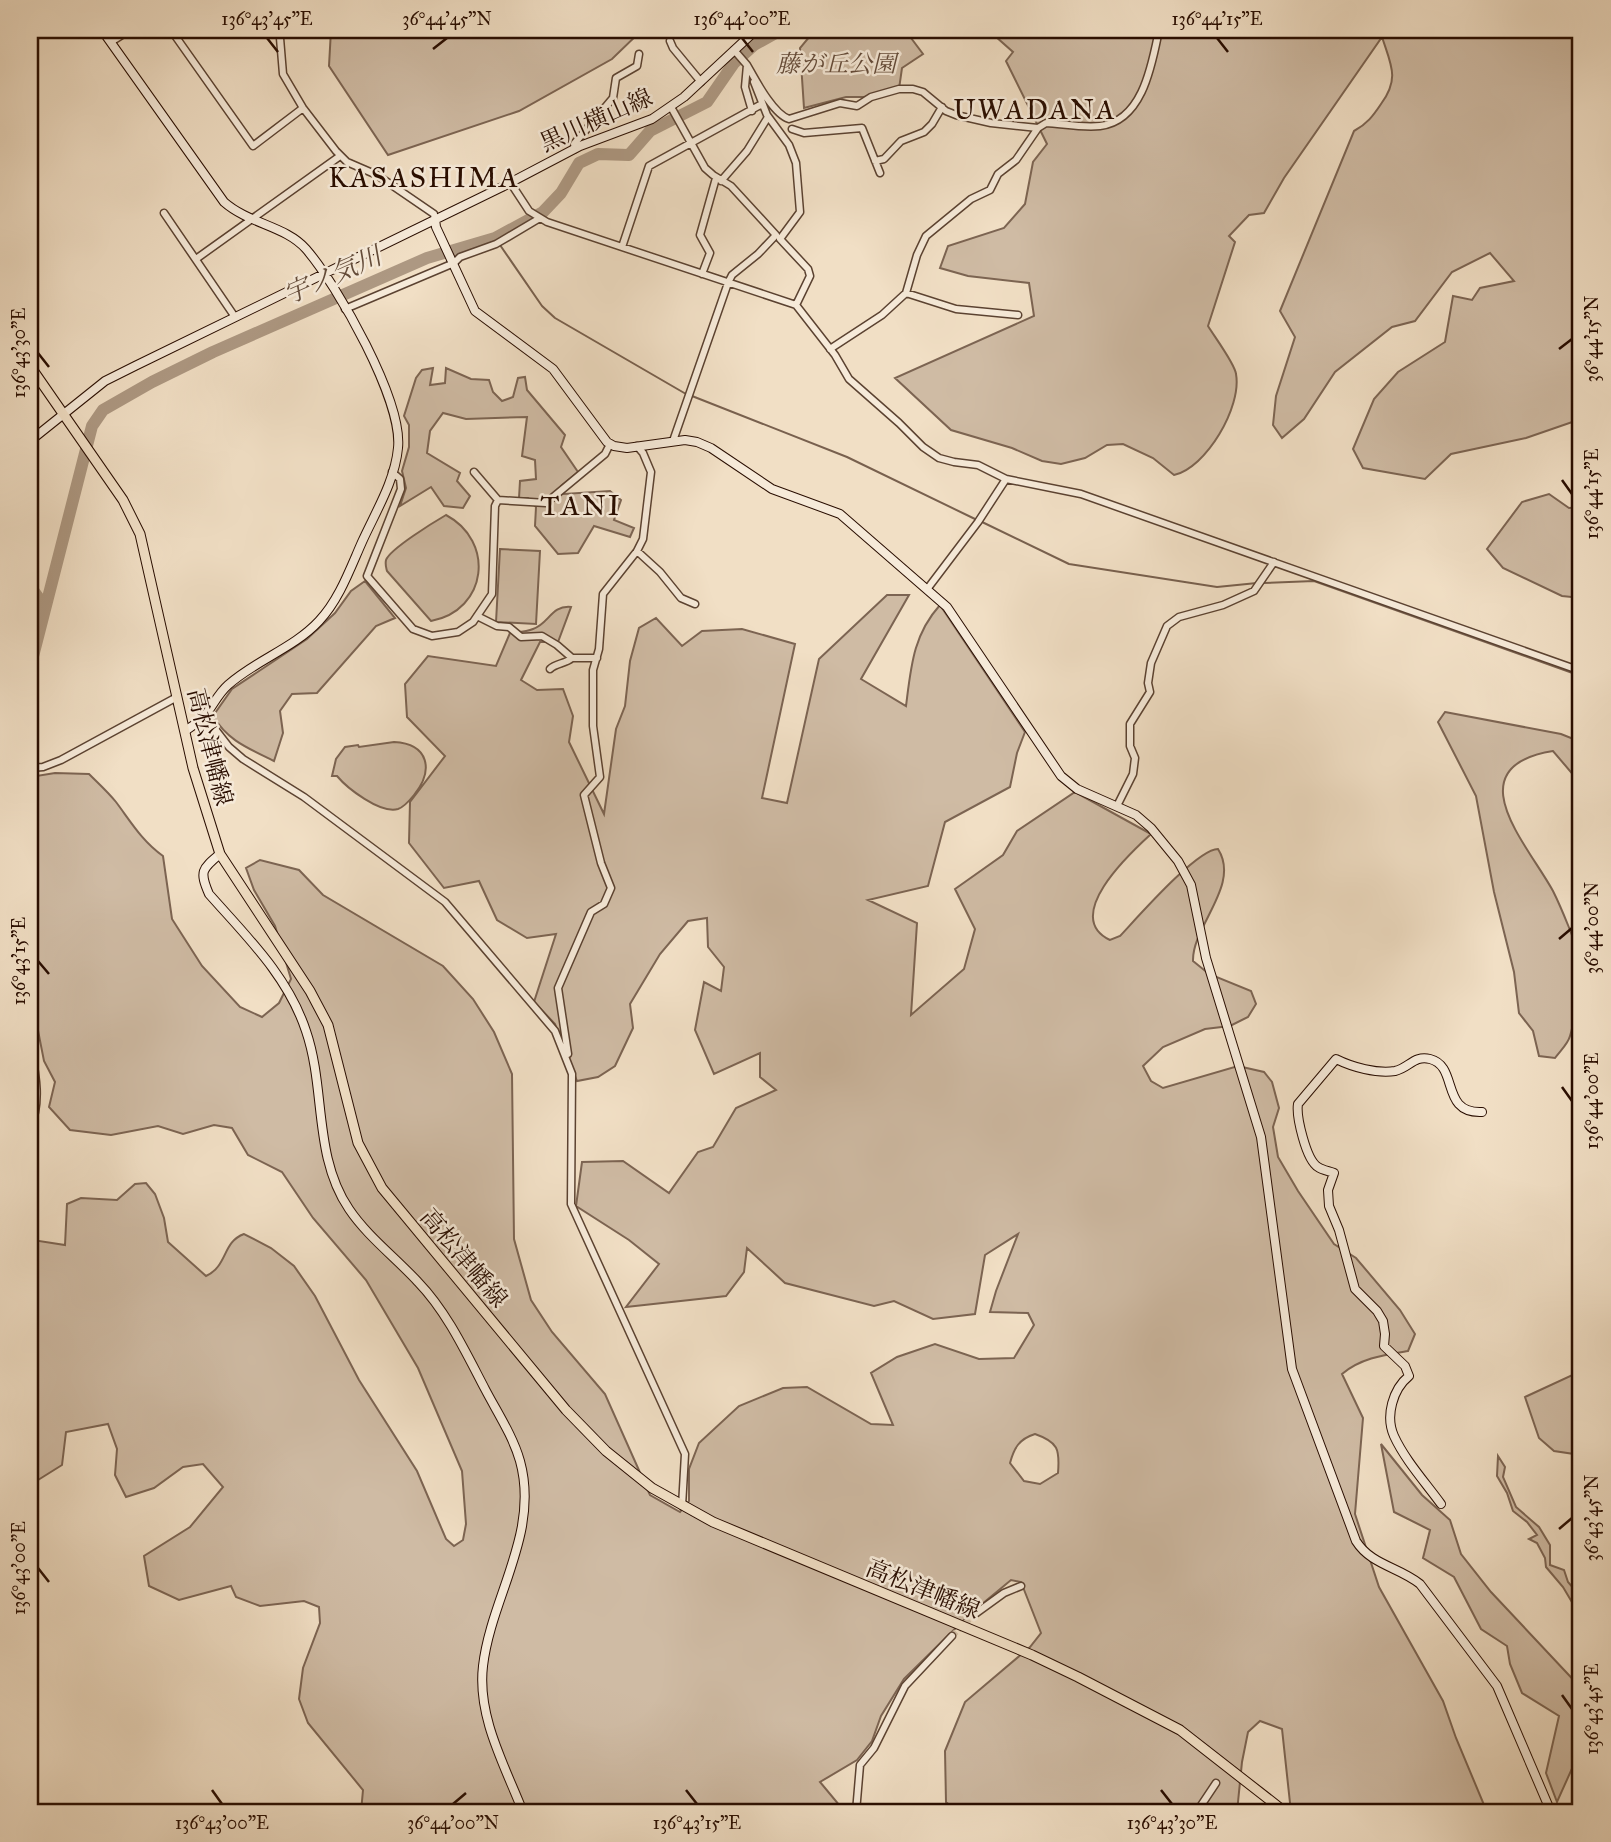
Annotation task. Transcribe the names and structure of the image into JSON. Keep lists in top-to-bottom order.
{
  "streets": {
    "main road": ["高松津幡線"],
    "street": ["黒川横山線"]
  },
  "crossings": [
    ["黒川横山線", "高松津幡線"]
  ],
  "districts": ["UWADANA", "KASASHIMA", "TANI"],
  "water": ["宇ノ気川"],
  "parks": ["藤が丘公園"],
  "coordinates": [
    "136°43'45\"E",
    "36°44'45\"N",
    "136°44'00\"E",
    "136°44'15\"E",
    "36°44'15\"N",
    "136°43'30\"E",
    "36°44'00\"N",
    "136°43'15\"E",
    "36°43'45\"N",
    "136°43'00\"E"
  ]
}
